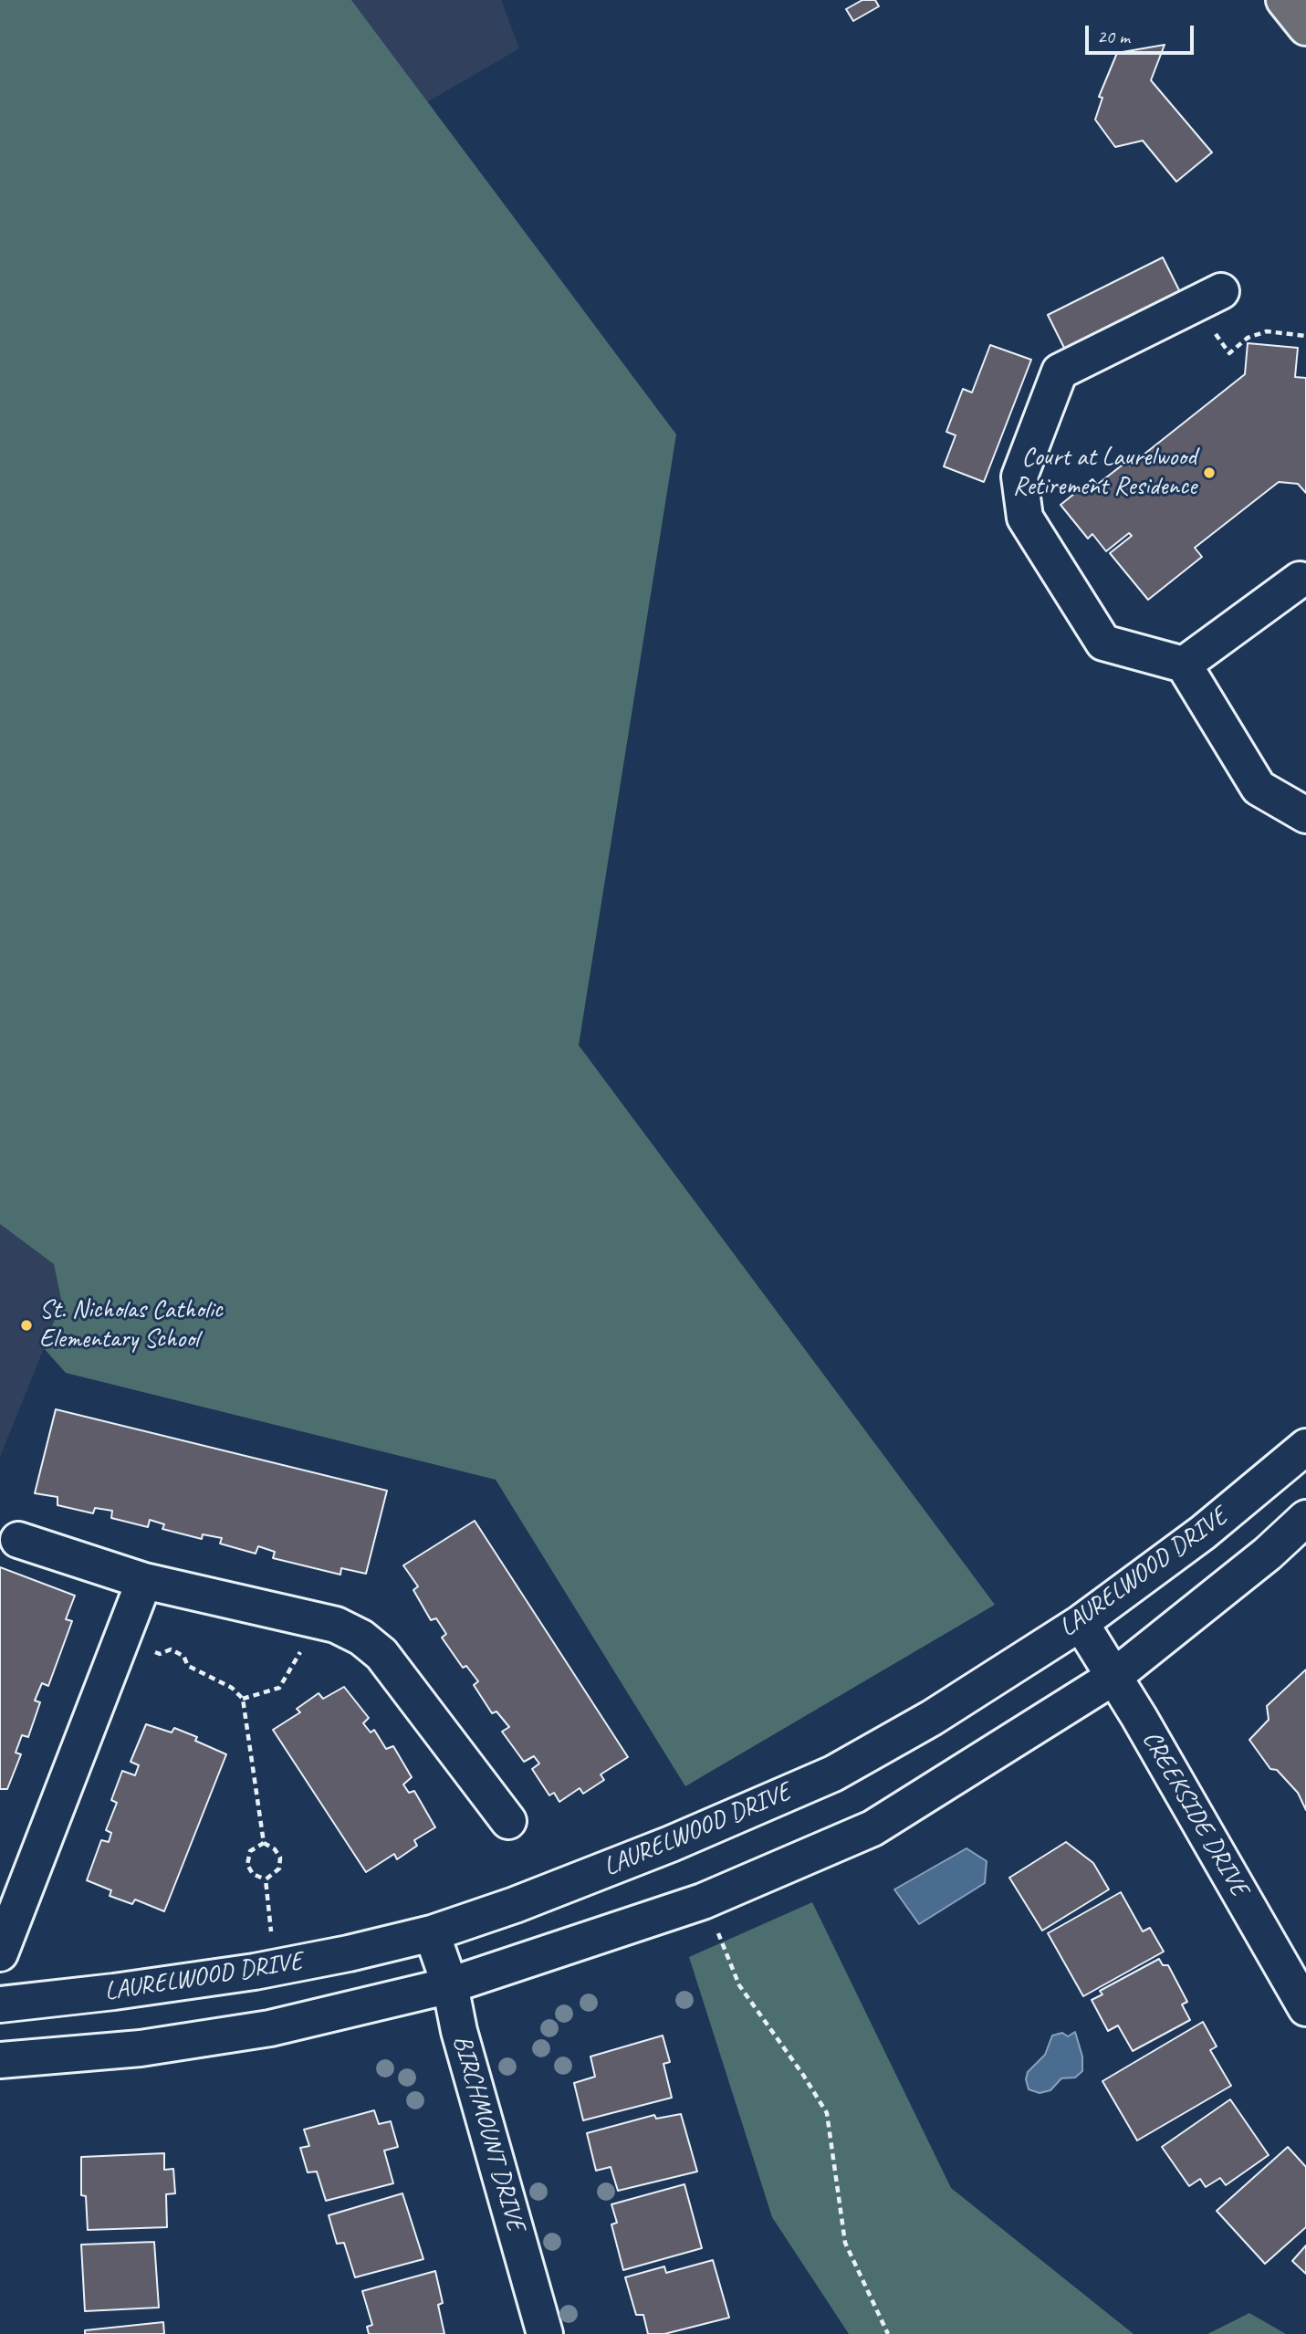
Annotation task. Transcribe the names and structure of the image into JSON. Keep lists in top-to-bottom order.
{
  "streets": {
    "street": ["LAURELWOOD DRIVE", "CREEKSIDE DRIVE", "BIRCHMOUNT DRIVE"]
  },
  "crossings": [
    ["LAURELWOOD DRIVE", "CREEKSIDE DRIVE"],
    ["LAURELWOOD DRIVE", "BIRCHMOUNT DRIVE"]
  ],
  "places": ["Court at Laurelwood Retirement Residence", "St. Nicholas Catholic Elementary School"],
  "scale_bar": "20 m"
}
